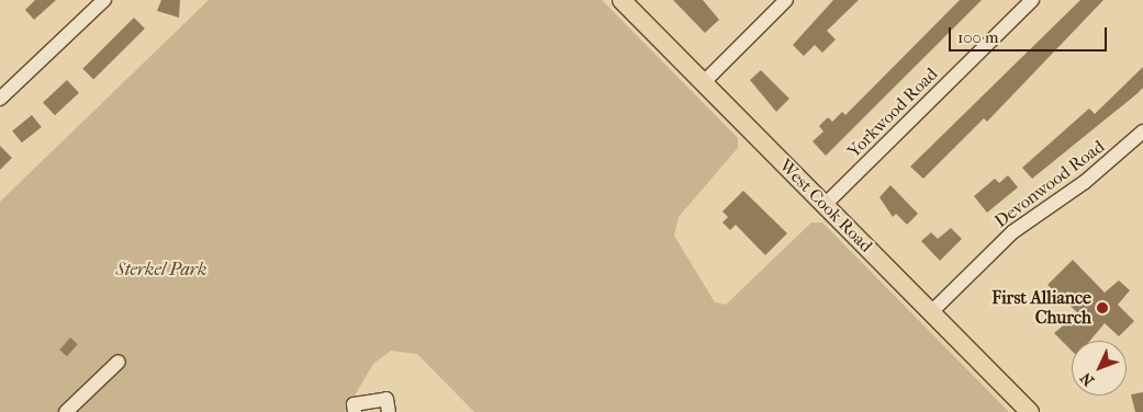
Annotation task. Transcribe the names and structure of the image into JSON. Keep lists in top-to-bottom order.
{
  "streets": {
    "main road": ["West Cook Road"],
    "street": ["Yorkwood Road", "Devonwood Road"]
  },
  "crossings": [
    ["Yorkwood Road", "West Cook Road"],
    ["Devonwood Road", "West Cook Road"]
  ],
  "parks": ["Sterkel Park"],
  "places": ["First Alliance Church"],
  "scale_bar": "100 m",
  "north": "bottom left"
}
